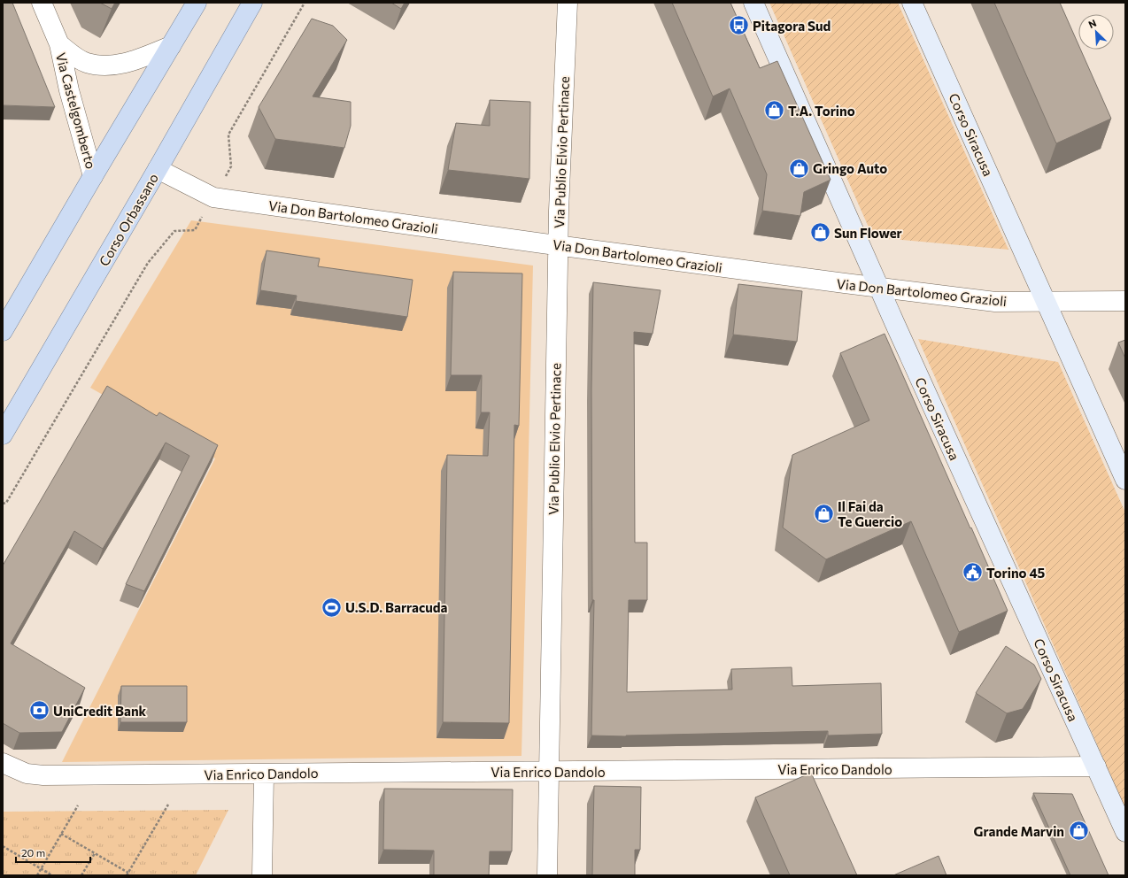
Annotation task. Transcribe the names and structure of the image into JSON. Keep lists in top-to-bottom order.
{
  "streets": {
    "main road": ["Corso Orbassano"],
    "street": [
      "Via Castelgomberto",
      "Corso Siracusa",
      "Via Publio Elvio Pertinace",
      "Via Don Bartolomeo Grazioli",
      "Via Enrico Dandolo"
    ]
  },
  "crossings": [
    ["Corso Siracusa", "Via Don Bartolomeo Grazioli"],
    ["Corso Siracusa", "Via Enrico Dandolo"],
    ["Via Publio Elvio Pertinace", "Via Don Bartolomeo Grazioli"],
    ["Via Publio Elvio Pertinace", "Via Enrico Dandolo"],
    ["Via Don Bartolomeo Grazioli", "Corso Orbassano"]
  ],
  "places": {
    "bus stop": ["Pitagora Sud"],
    "shop": [
      "T.A. Torino",
      "Gringo Auto",
      "Sun Flower",
      "Il Fai da Te Guercio",
      "Grande Marvin"
    ],
    "public building": ["Torino 45"],
    "sports": ["U.S.D. Barracuda"],
    "bank": ["UniCredit Bank"]
  },
  "scale_bar": "20 m",
  "north": "top left"
}
